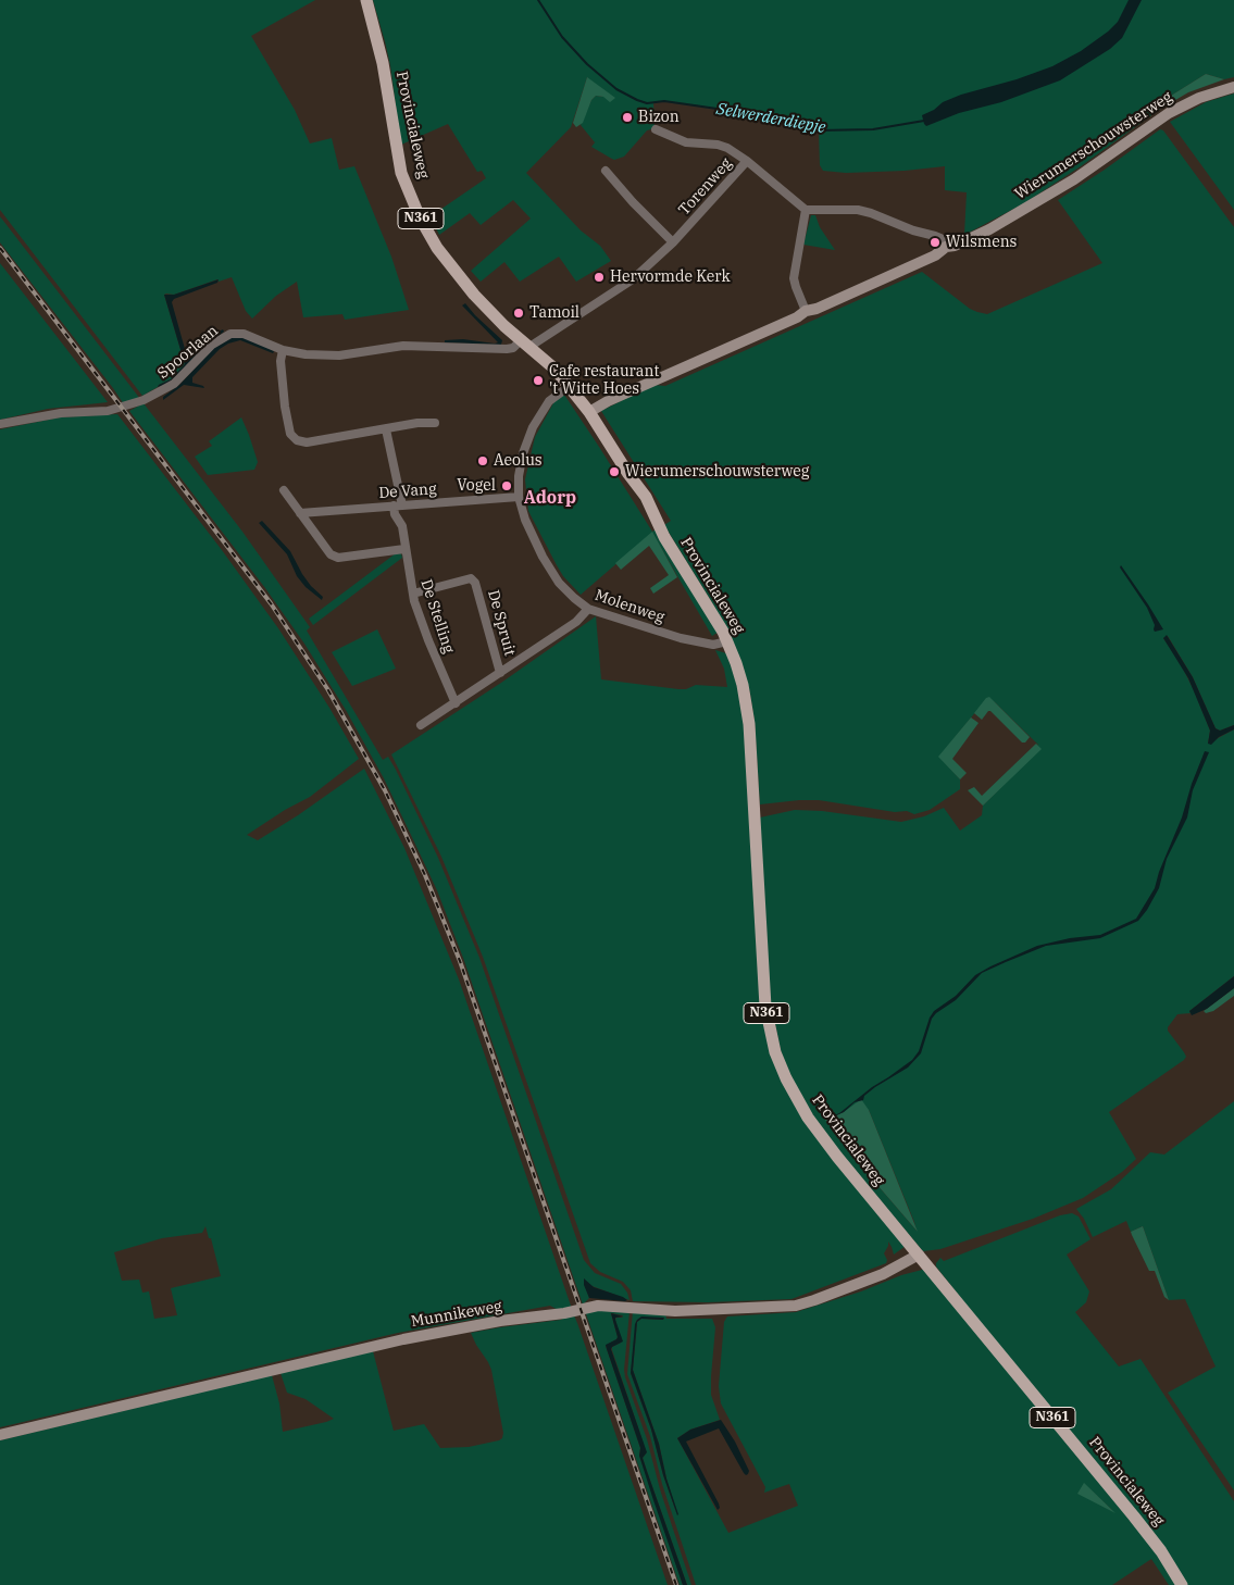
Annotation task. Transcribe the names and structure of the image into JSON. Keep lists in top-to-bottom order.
{
  "streets": {
    "main road": ["Provincialeweg", "N361"],
    "street": [
      "Wierumerschouwsterweg",
      "Torenweg",
      "Spoorlaan",
      "De Vang",
      "Molenweg",
      "De Stelling",
      "De Spruit",
      "Munnikeweg"
    ]
  },
  "crossings": [
    ["Provincialeweg", "Wierumerschouwsterweg"],
    ["Provincialeweg", "Torenweg"],
    ["Provincialeweg", "Spoorlaan"],
    ["Provincialeweg", "Molenweg"],
    ["Provincialeweg", "Munnikeweg"],
    ["Torenweg", "Spoorlaan"],
    ["De Vang", "Molenweg"],
    ["De Vang", "De Stelling"],
    ["De Stelling", "De Spruit"]
  ],
  "districts": ["Adorp"],
  "water": ["Selwerderdiepje"],
  "places": [
    "Bizon",
    "Wilsmens",
    "Hervormde Kerk",
    "Tamoil",
    "Cafe restaurant 't Witte Hoes",
    "Aeolus",
    "Wierumerschouwsterweg",
    "Vogel"
  ]
}
